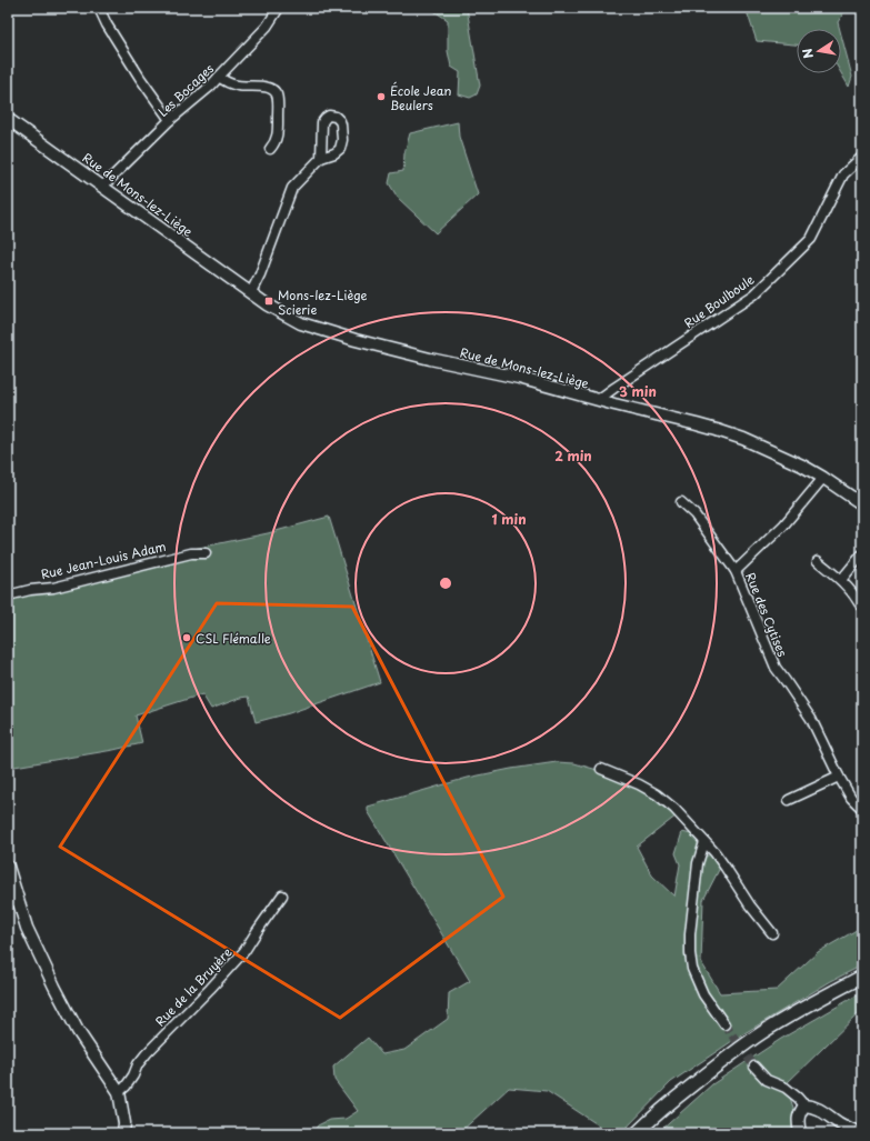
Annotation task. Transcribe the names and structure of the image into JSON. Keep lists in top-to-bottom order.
{
  "streets": {
    "street": [
      "Les Bocages",
      "Rue de Mons-lez-Liège",
      "Rue Boulboule",
      "Rue Jean-Louis Adam",
      "Rue des Cytises",
      "Rue de la Bruyère"
    ]
  },
  "crossings": [
    ["Les Bocages", "Rue de Mons-lez-Liège"],
    ["Rue de Mons-lez-Liège", "Rue Boulboule"]
  ],
  "places": {
    "other": ["École Jean Beulers", "CSL Flémalle"],
    "transit": ["Mons-lez-Liège Scierie"]
  },
  "north": "left",
  "rings": ["3 min", "2 min", "1 min"]
}
